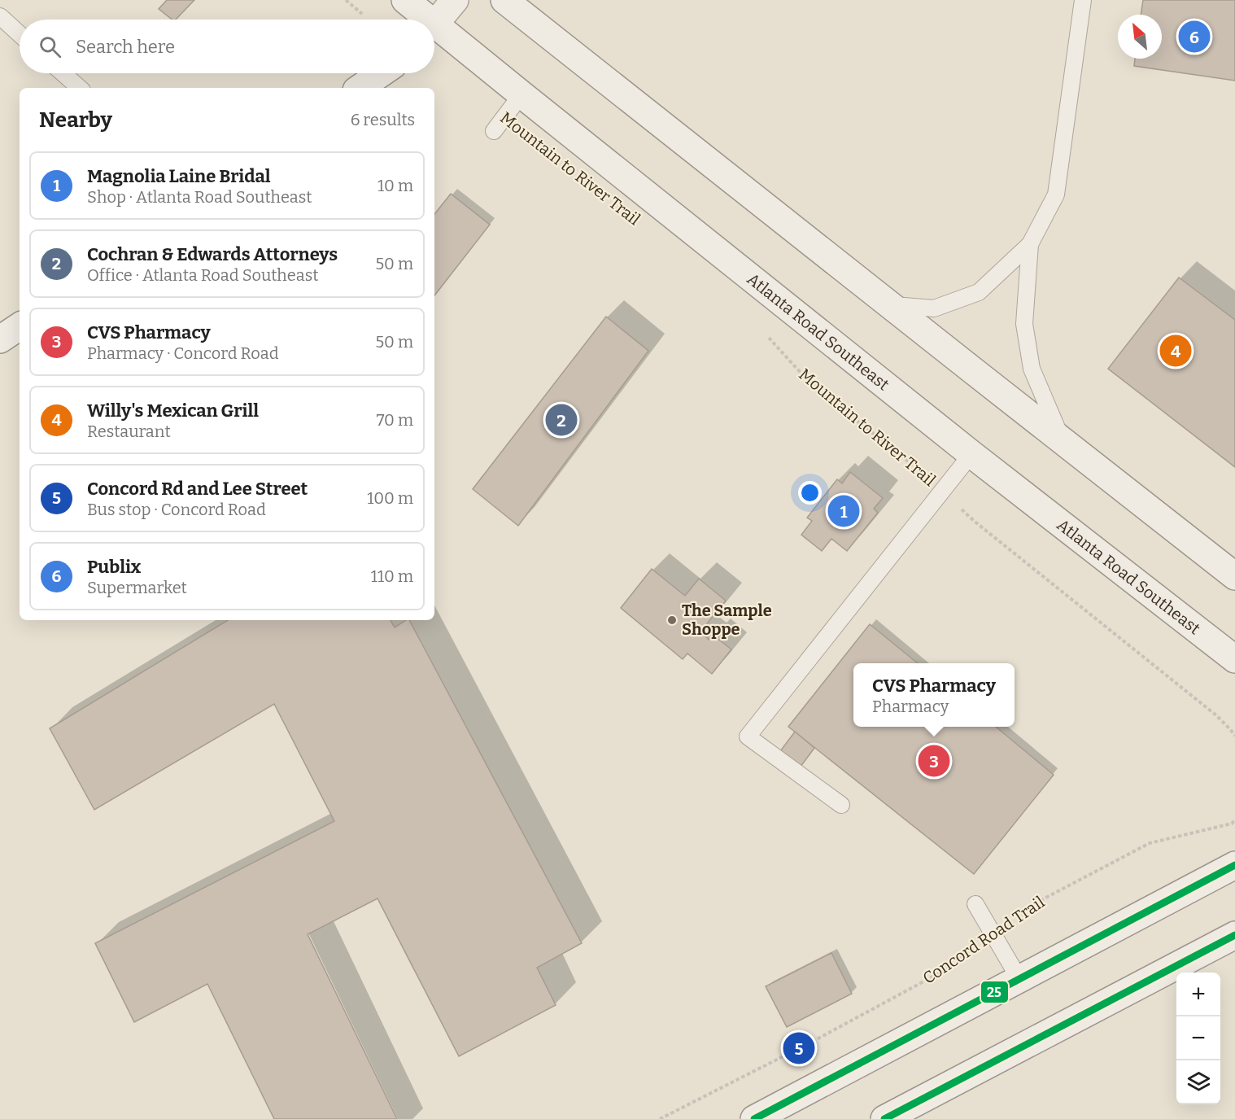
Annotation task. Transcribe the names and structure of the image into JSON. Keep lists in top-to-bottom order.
{
  "streets": {
    "main road": ["Atlanta Road Southeast"],
    "path": ["Mountain to River Trail", "Concord Road Trail"]
  },
  "places": ["The Sample Shoppe"],
  "lines": ["transit line 25"],
  "north": "top left",
  "page": {
    "pins": [
      "6",
      "4",
      "2",
      "1",
      "3",
      "5"
    ],
    "search": "Search here",
    "heading": ["Nearby", "6 results"],
    "list": [
      {
        "mark": "1",
        "name": "Magnolia Laine Bridal",
        "note": "Shop · Atlanta Road Southeast",
        "value": "10 m"
      },
      {
        "mark": "2",
        "name": "Cochran & Edwards Attorneys",
        "note": "Office · Atlanta Road Southeast",
        "value": "50 m"
      },
      {
        "mark": "3",
        "name": "CVS Pharmacy",
        "note": "Pharmacy · Concord Road",
        "value": "50 m"
      },
      {
        "mark": "4",
        "name": "Willy's Mexican Grill",
        "note": "Restaurant",
        "value": "70 m"
      },
      {
        "mark": "5",
        "name": "Concord Rd and Lee Street",
        "note": "Bus stop · Concord Road",
        "value": "100 m"
      },
      {
        "mark": "6",
        "name": "Publix",
        "note": "Supermarket",
        "value": "110 m"
      }
    ],
    "popup": ["CVS Pharmacy", "Pharmacy"],
    "map_buttons": ["+", "−"]
  }
}
